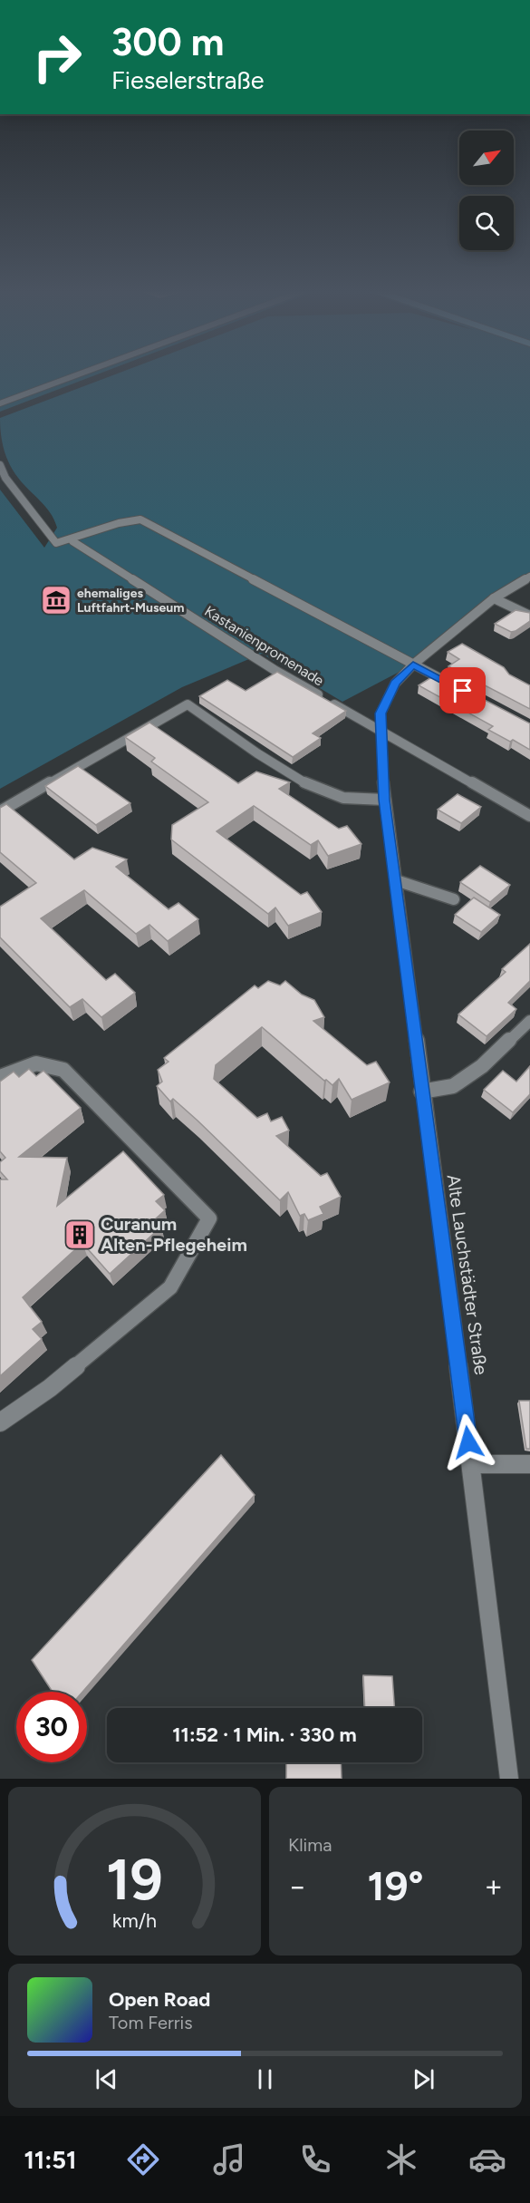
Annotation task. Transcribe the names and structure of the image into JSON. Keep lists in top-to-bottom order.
{
  "streets": {
    "street": ["Kastanienpromenade", "Alte Lauchstädter Straße"]
  },
  "places": {
    "museum": ["ehemaliges Luftfahrt-Museum"],
    "building": ["Curanum Alten-Pflegeheim"]
  },
  "north": "top right",
  "page": {
    "turn": ["300 m", "Fieselerstraße"],
    "limit": "30",
    "trip": "11:52 · 1 Min. · 330 m",
    "tile": "Klima",
    "heat": ["−", "19°", "+"],
    "song": ["Open Road", "Tom Ferris"],
    "tabs": "11:51",
    "gauge": ["19", "km/h"]
  }
}
